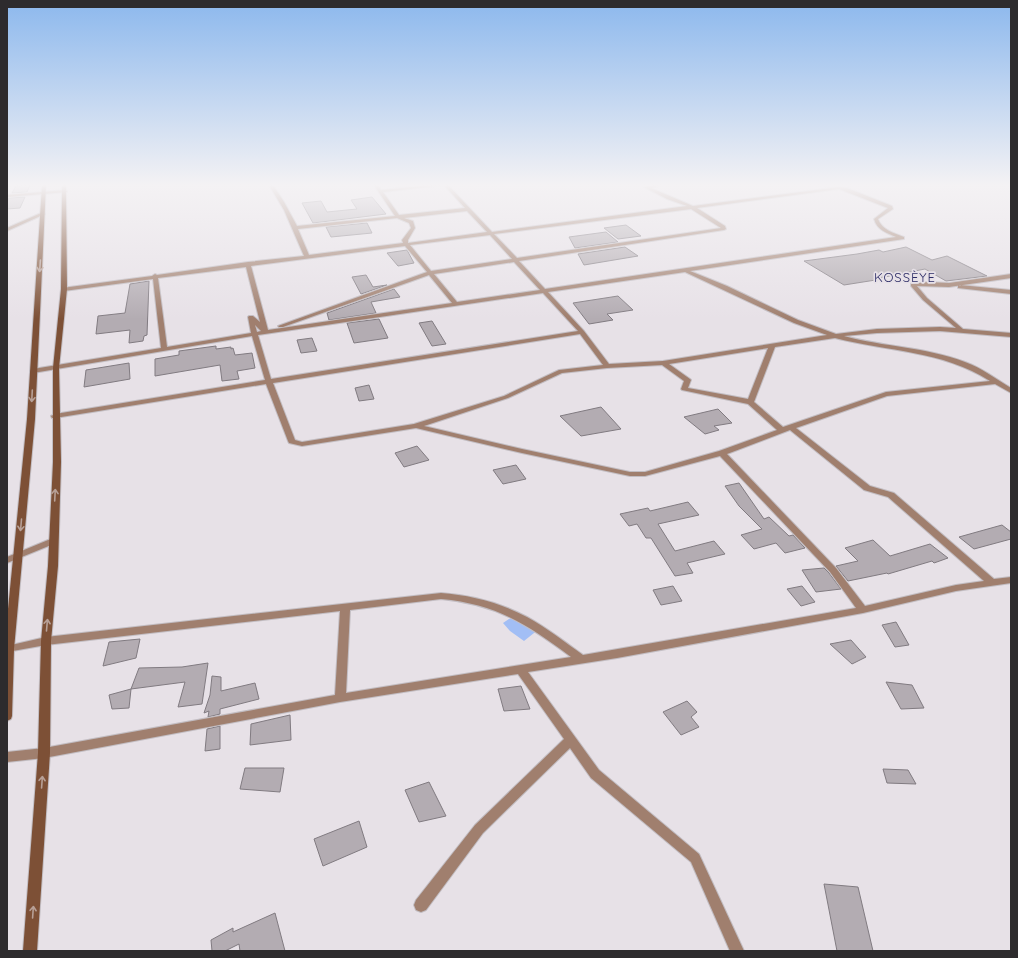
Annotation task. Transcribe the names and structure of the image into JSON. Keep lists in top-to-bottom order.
{
  "districts": ["KOSSÈYE"]
}
